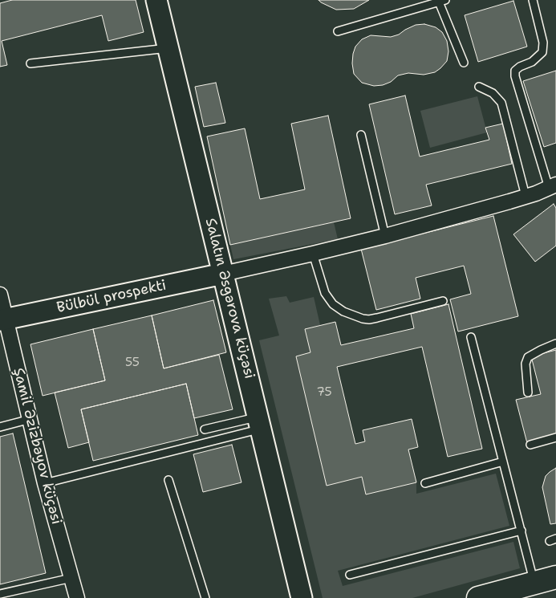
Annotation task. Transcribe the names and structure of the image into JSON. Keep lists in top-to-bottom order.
{
  "streets": {
    "main road": ["Bülbül prospekti", "Salatın Əsgərova küçəsi"],
    "street": ["Şamil Əzizbəyov küçəsi"]
  },
  "crossings": [
    ["Bülbül prospekti", "Salatın Əsgərova küçəsi"],
    ["Bülbül prospekti", "Şamil Əzizbəyov küçəsi"]
  ],
  "house_numbers": ["55", "75"]
}
